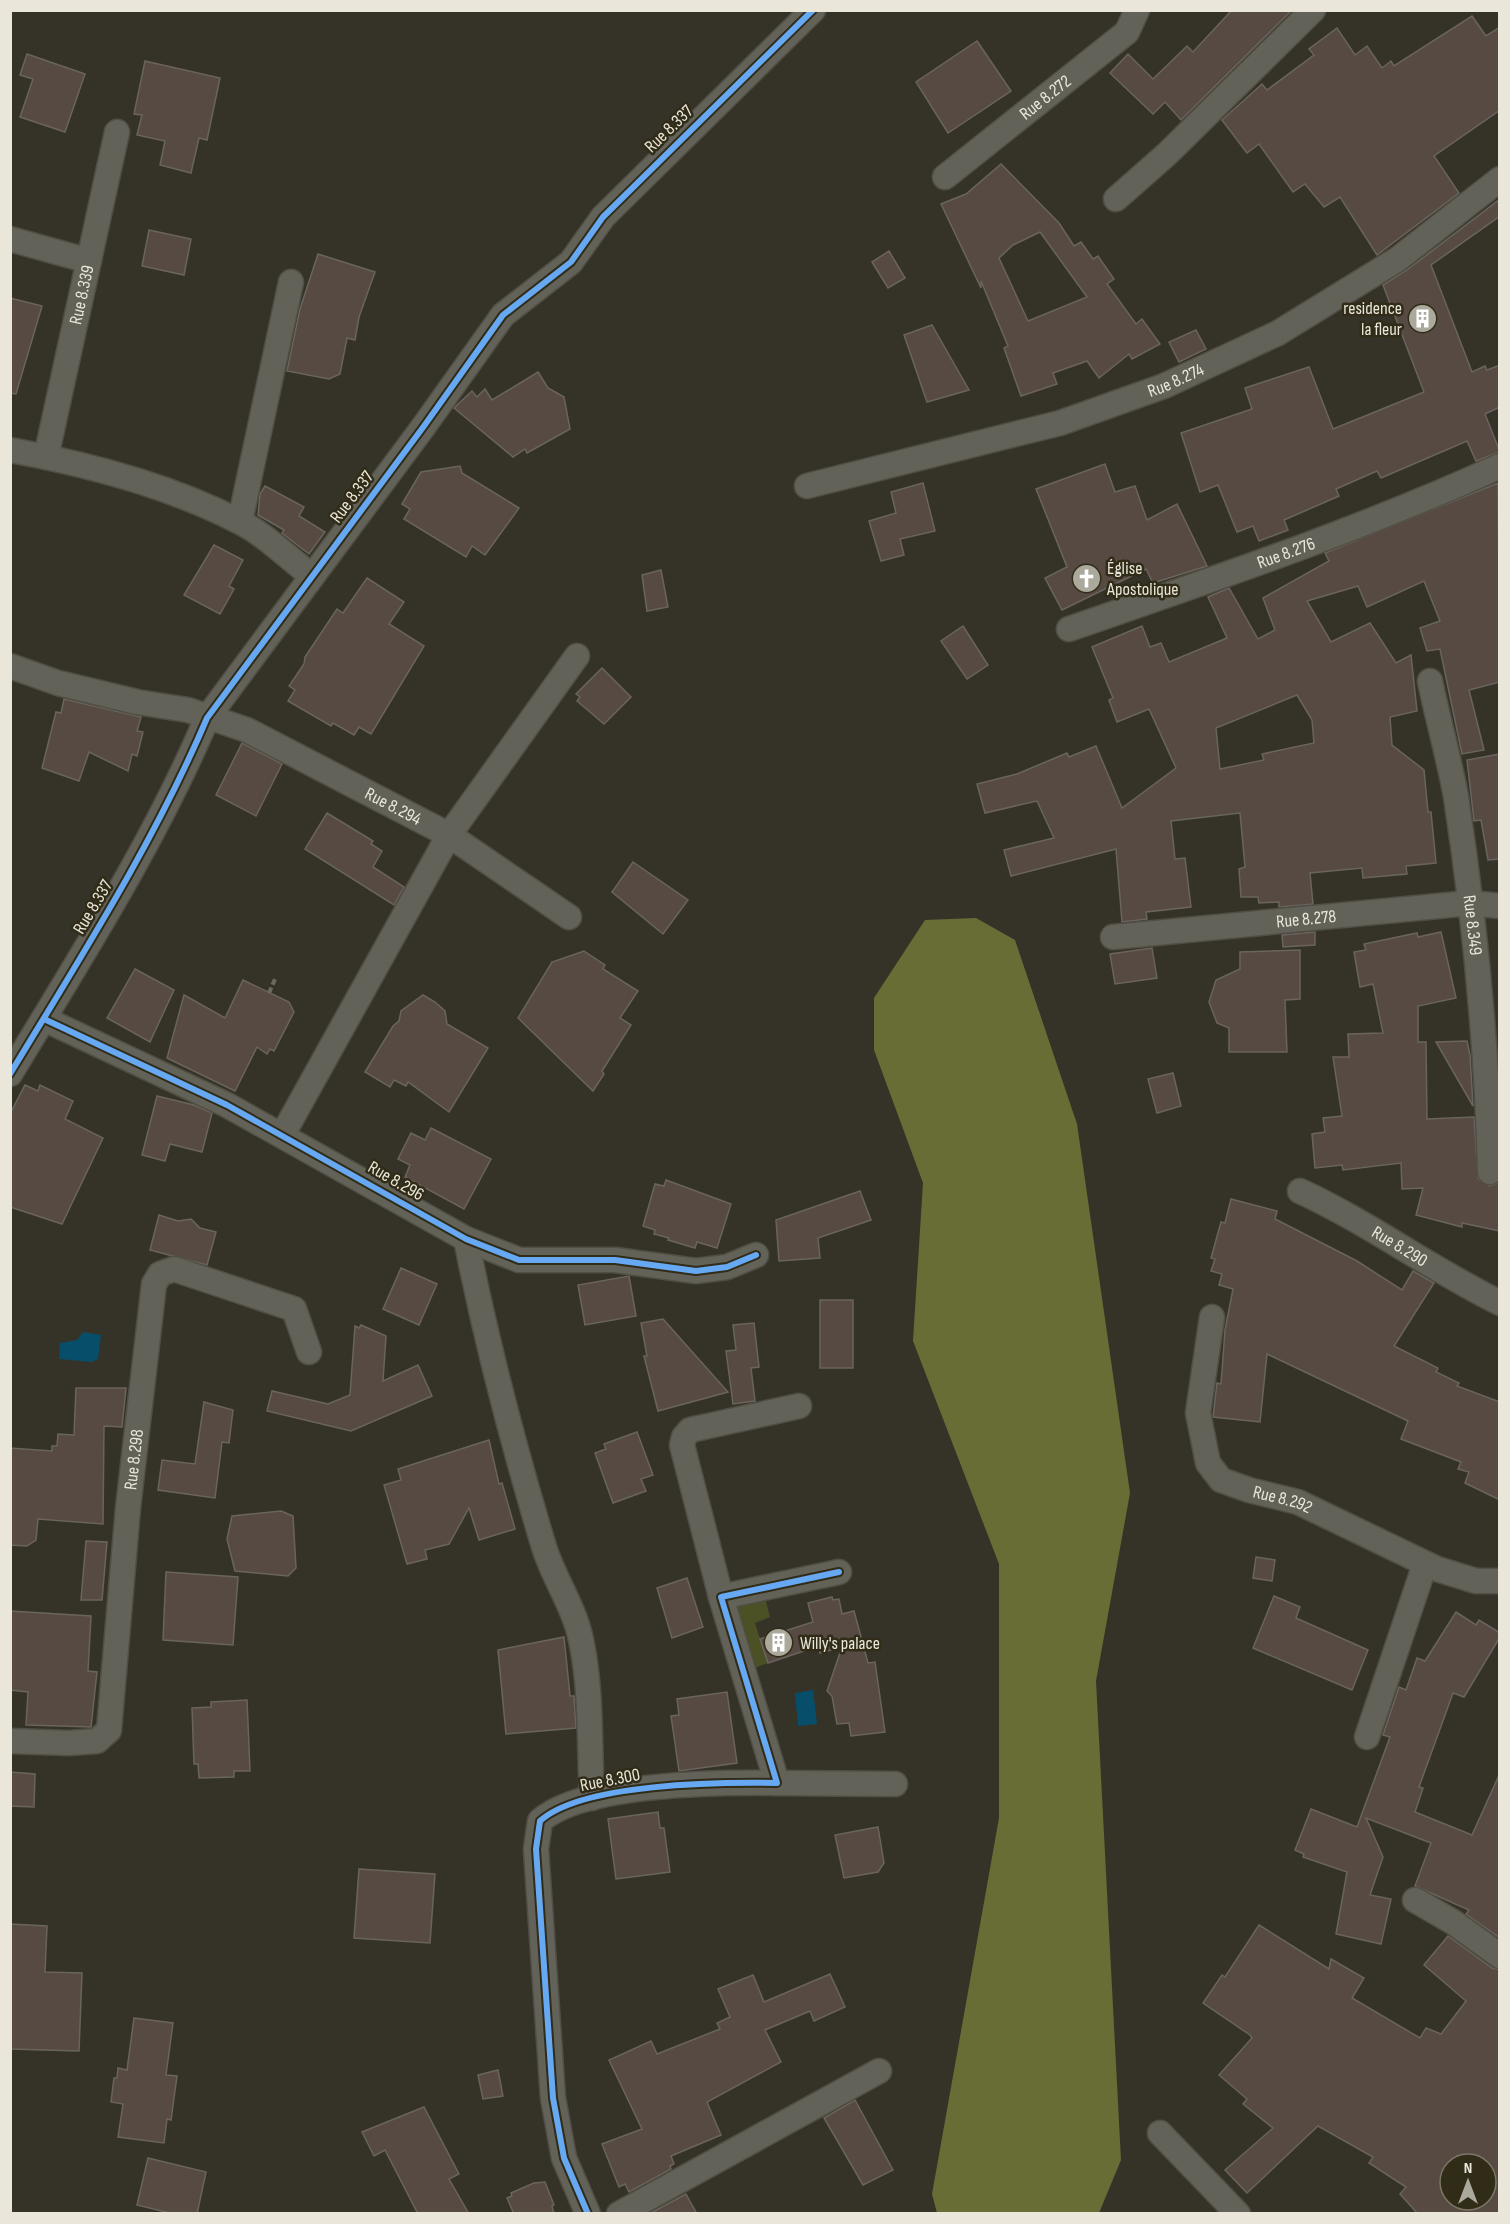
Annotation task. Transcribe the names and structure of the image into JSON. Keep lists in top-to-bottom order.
{
  "streets": {
    "street": [
      "Rue 8.272",
      "Rue 8.337",
      "Rue 8.339",
      "Rue 8.274",
      "Rue 8.276",
      "Rue 8.294",
      "Rue 8.278",
      "Rue 8.349",
      "Rue 8.296",
      "Rue 8.290",
      "Rue 8.298",
      "Rue 8.292",
      "Rue 8.300"
    ]
  },
  "crossings": [
    ["Rue 8.337", "Rue 8.294"],
    ["Rue 8.337", "Rue 8.296"],
    ["Rue 8.278", "Rue 8.349"]
  ],
  "places": {
    "building": ["residence la fleur", "Willy's palace"],
    "church": ["Église Apostolique"]
  },
  "north": "top"
}
